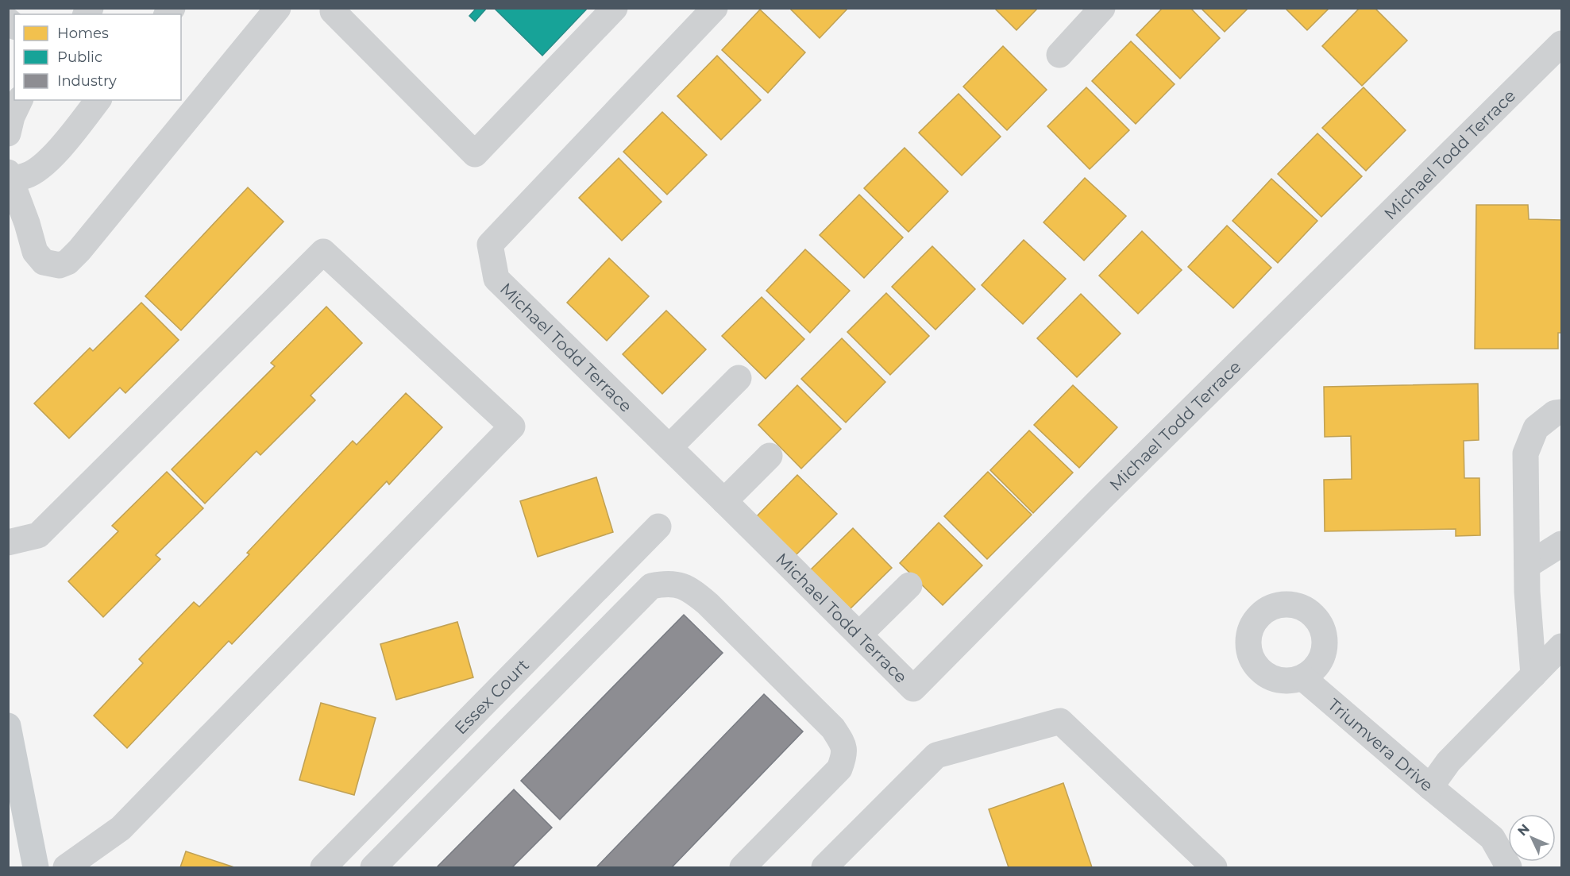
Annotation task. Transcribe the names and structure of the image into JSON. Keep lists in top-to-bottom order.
{
  "streets": {
    "street": ["Michael Todd Terrace", "Essex Court", "Triumvera Drive"]
  },
  "legend": ["Homes", "Public", "Industry"],
  "north": "top left"
}
